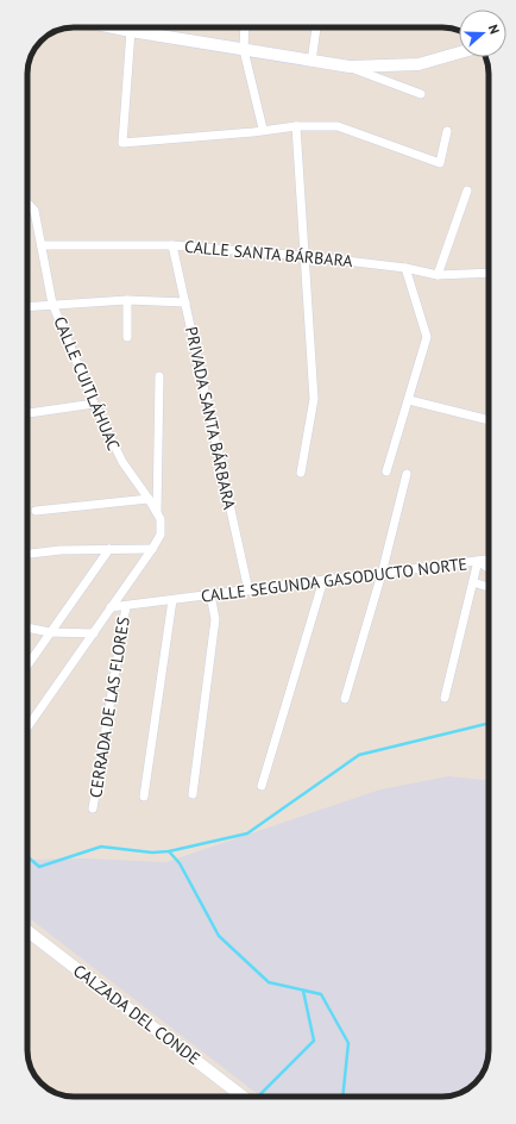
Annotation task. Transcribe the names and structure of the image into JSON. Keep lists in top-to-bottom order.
{
  "streets": {
    "street": [
      "CALLE SANTA BÁRBARA",
      "CALLE CUITLÁHUAC",
      "PRIVADA SANTA BÁRBARA",
      "CALLE SEGUNDA GASODUCTO NORTE",
      "CERRADA DE LAS FLORES",
      "CALZADA DEL CONDE"
    ]
  },
  "crossings": [
    ["CALLE SANTA BÁRBARA", "CALLE CUITLÁHUAC"],
    ["CALLE SANTA BÁRBARA", "PRIVADA SANTA BÁRBARA"],
    ["CALLE CUITLÁHUAC", "CALLE SEGUNDA GASODUCTO NORTE"],
    ["PRIVADA SANTA BÁRBARA", "CALLE SEGUNDA GASODUCTO NORTE"],
    ["CALLE SEGUNDA GASODUCTO NORTE", "CERRADA DE LAS FLORES"]
  ],
  "north": "right"
}
